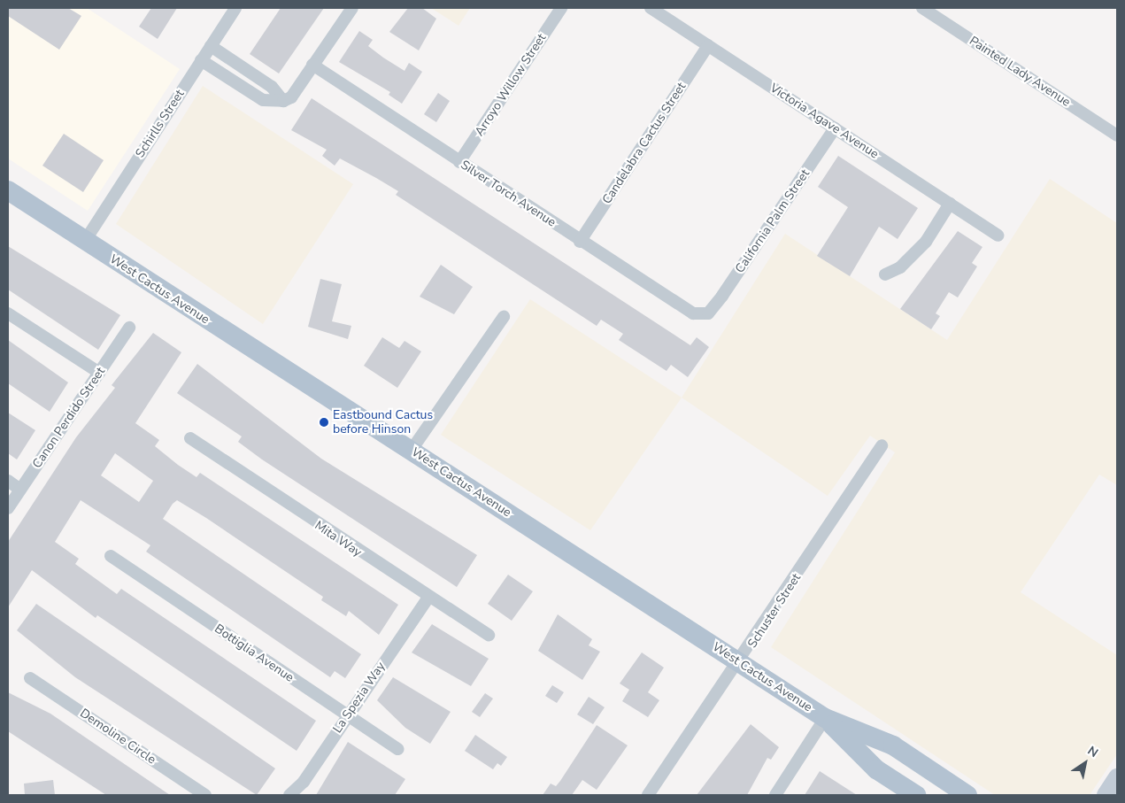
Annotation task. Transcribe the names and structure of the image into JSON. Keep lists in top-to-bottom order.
{
  "streets": {
    "main road": ["West Cactus Avenue"],
    "street": [
      "Painted Lady Avenue",
      "Arroyo Willow Street",
      "Victoria Agave Avenue",
      "Schirlls Street",
      "Candelabra Cactus Street",
      "Silver Torch Avenue",
      "California Palm Street",
      "Canon Perdido Street",
      "Mita Way",
      "Schuster Street",
      "Bottiglia Avenue",
      "La Spezia Way",
      "Demoline Circle"
    ]
  },
  "crossings": [
    ["Arroyo Willow Street", "Silver Torch Avenue"],
    ["Victoria Agave Avenue", "Candelabra Cactus Street"],
    ["Victoria Agave Avenue", "California Palm Street"],
    ["Schirlls Street", "West Cactus Avenue"],
    ["Candelabra Cactus Street", "Silver Torch Avenue"],
    ["Silver Torch Avenue", "California Palm Street"],
    ["West Cactus Avenue", "Schuster Street"],
    ["Mita Way", "La Spezia Way"],
    ["Bottiglia Avenue", "La Spezia Way"]
  ],
  "places": ["Eastbound Cactus before Hinson"],
  "north": "top right"
}
